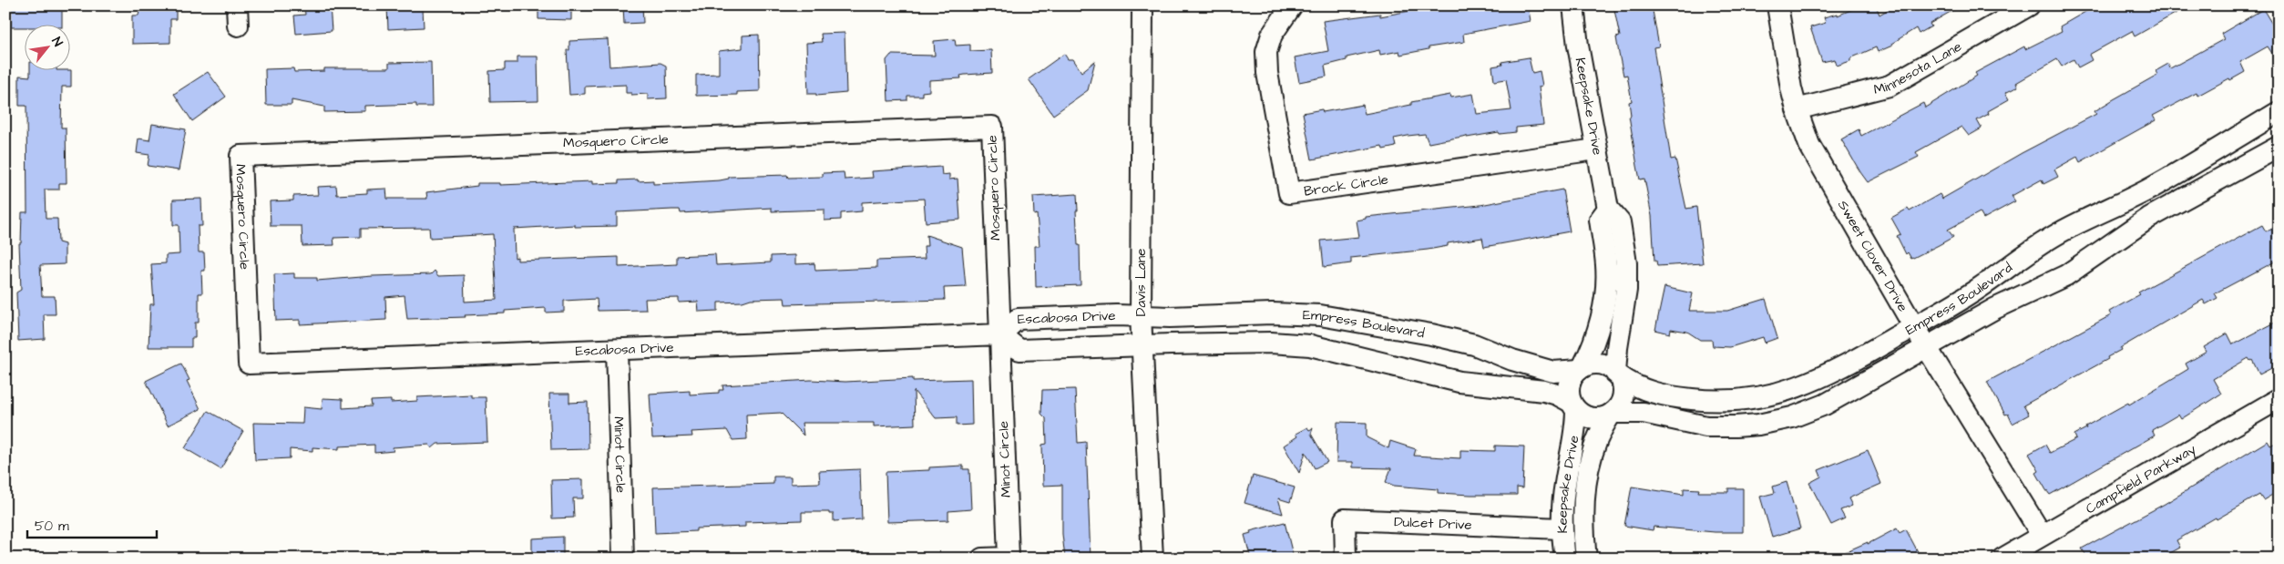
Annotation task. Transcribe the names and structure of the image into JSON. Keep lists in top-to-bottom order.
{
  "streets": {
    "street": [
      "Minnesota Lane",
      "Keepsake Drive",
      "Mosquero Circle",
      "Brock Circle",
      "Sweet Clover Drive",
      "Davis Lane",
      "Empress Boulevard",
      "Escabosa Drive",
      "Minot Circle",
      "Campfield Parkway",
      "Dulcet Drive"
    ]
  },
  "crossings": [
    ["Minnesota Lane", "Sweet Clover Drive"],
    ["Keepsake Drive", "Brock Circle"],
    ["Keepsake Drive", "Empress Boulevard"],
    ["Keepsake Drive", "Dulcet Drive"],
    ["Mosquero Circle", "Escabosa Drive"],
    ["Mosquero Circle", "Minot Circle"],
    ["Sweet Clover Drive", "Empress Boulevard"],
    ["Sweet Clover Drive", "Campfield Parkway"],
    ["Davis Lane", "Empress Boulevard"],
    ["Davis Lane", "Escabosa Drive"],
    ["Empress Boulevard", "Escabosa Drive"],
    ["Escabosa Drive", "Minot Circle"]
  ],
  "scale_bar": "50 m",
  "north": "top right"
}
